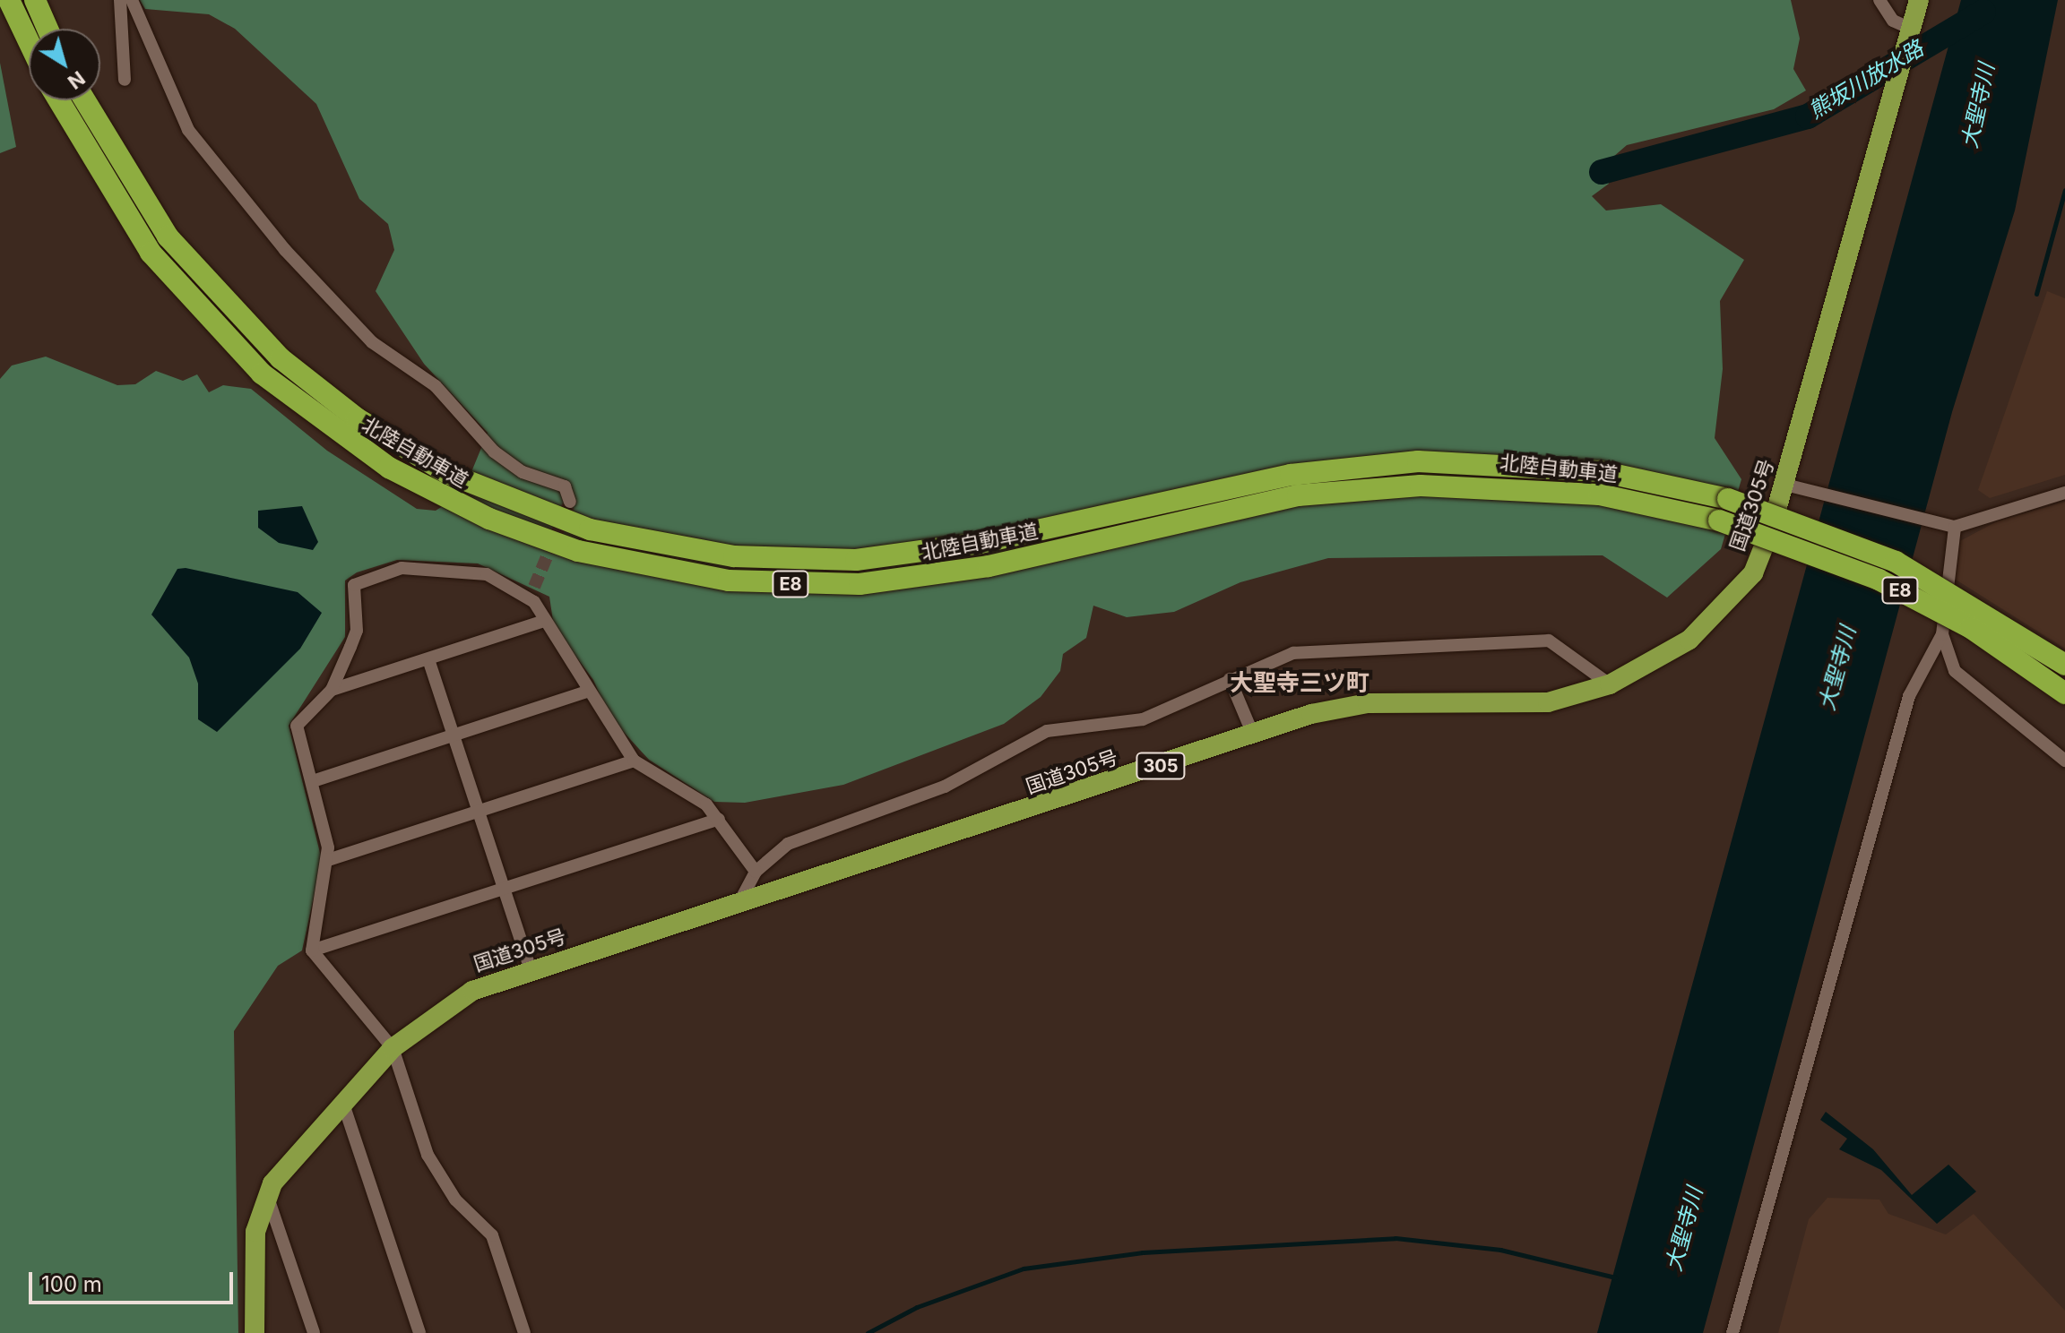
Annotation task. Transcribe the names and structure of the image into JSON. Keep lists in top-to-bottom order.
{
  "streets": {
    "highway": [
      "北陸自動車道",
      "国道305号",
      "E8",
      "305"
    ]
  },
  "districts": ["大聖寺三ツ町"],
  "water": ["熊坂川放水路", "大聖寺川"],
  "scale_bar": "100 m",
  "north": "bottom right"
}
